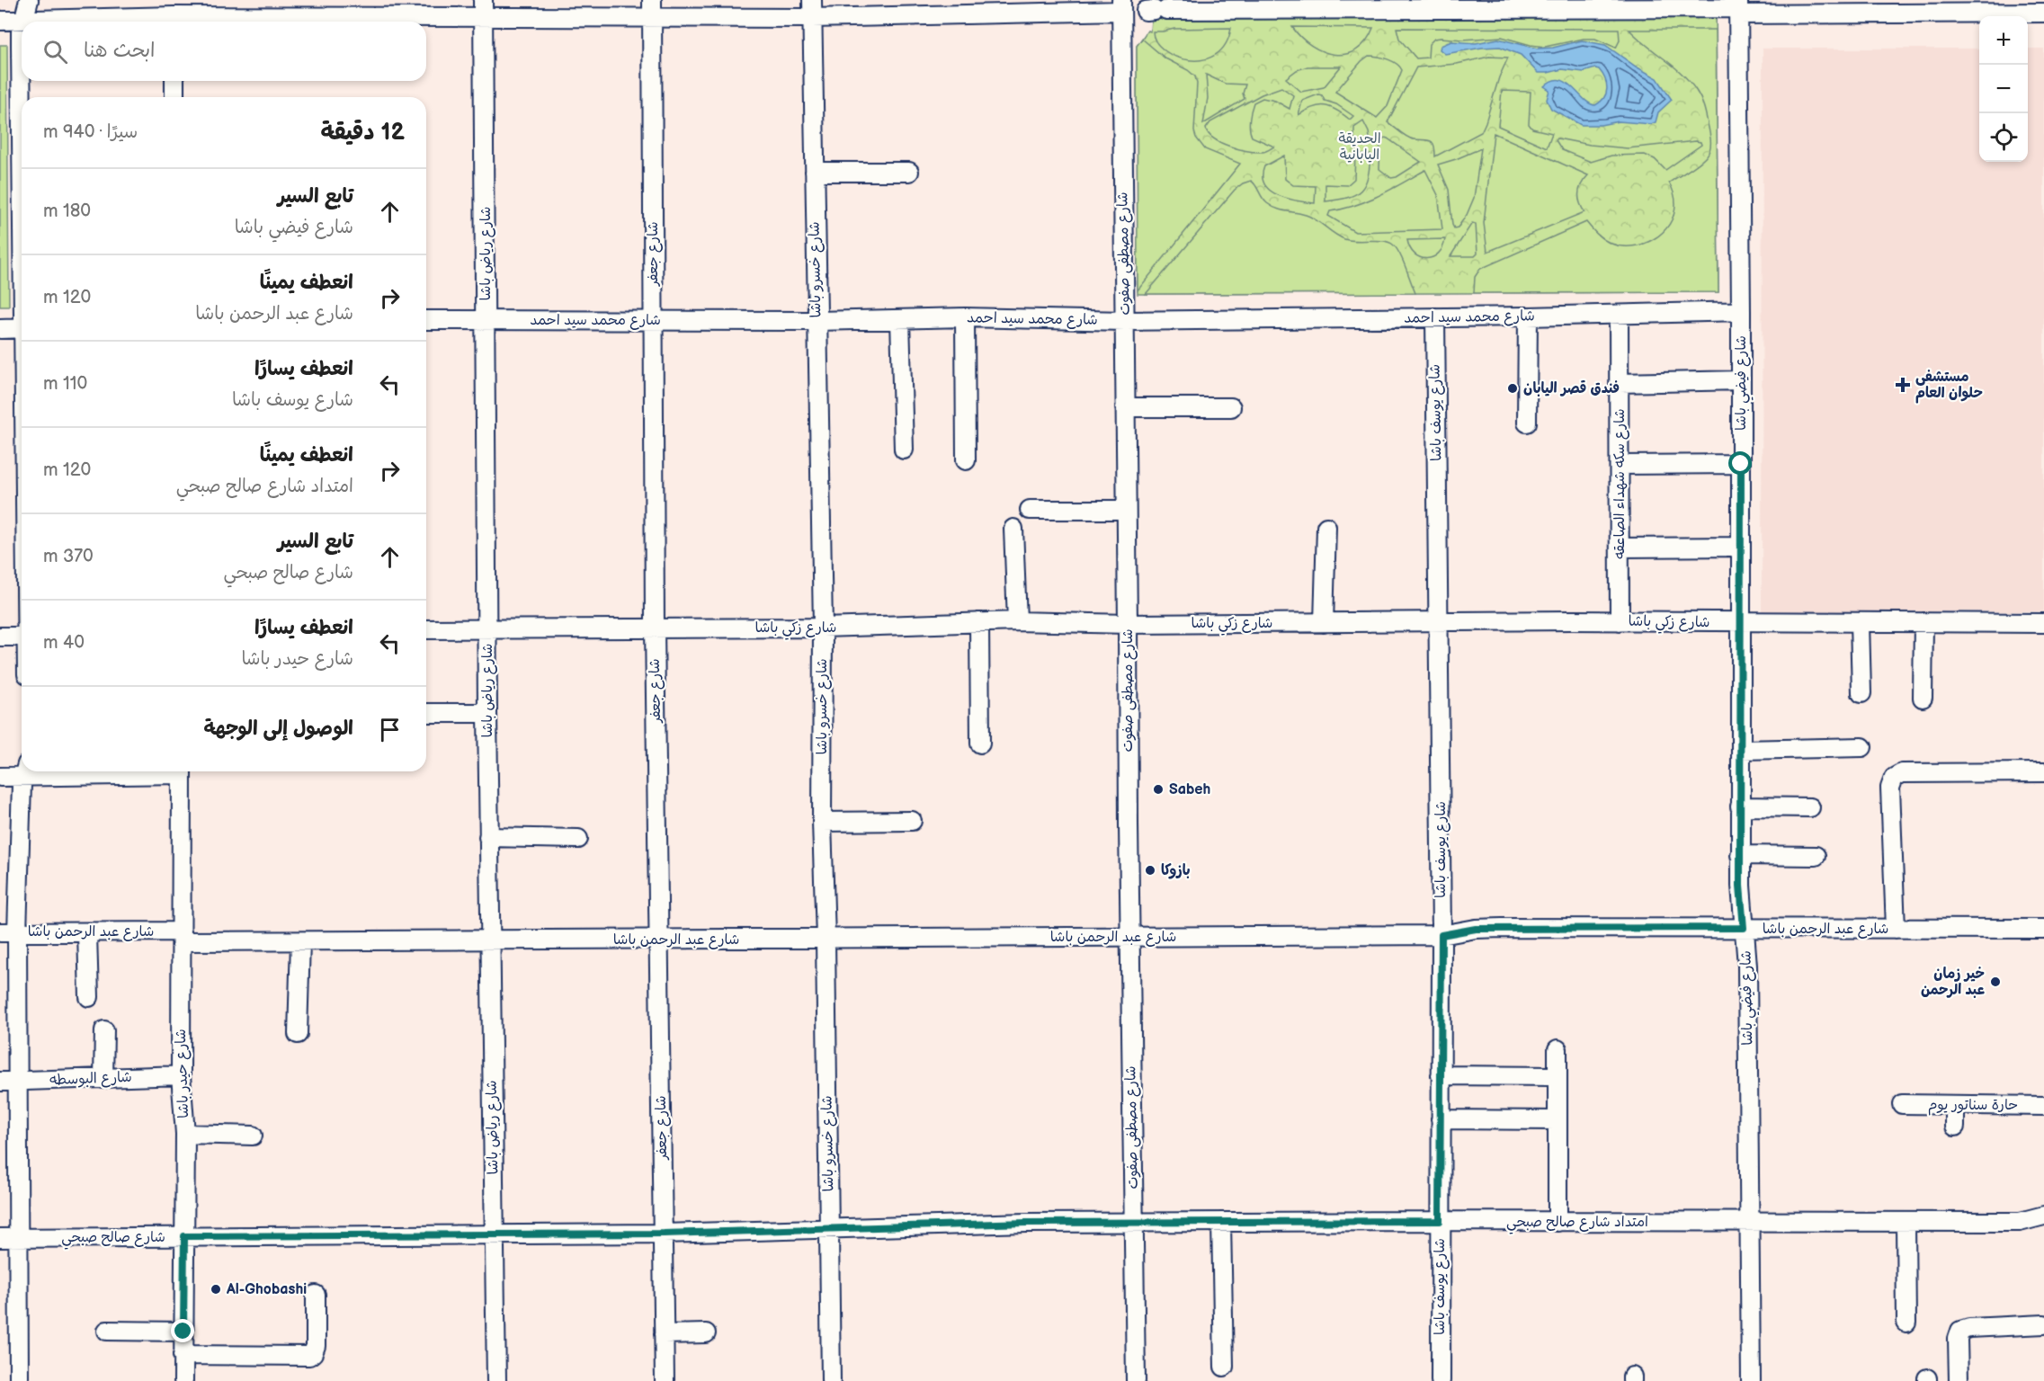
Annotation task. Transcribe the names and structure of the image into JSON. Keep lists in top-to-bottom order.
{
  "streets": {
    "street": [
      "شارع رياض باشا",
      "شارع جعفر",
      "شارع مصطفى صفوت",
      "شارع خسرو باشا",
      "شارع محمد سيد احمد",
      "شارع فيضي باشا",
      "شارع يوسف باشا",
      "شارع سكه شهداء الصاعقه",
      "شارع زكي باشا",
      "شارع عبد الرحمن باشا",
      "شارع حيدر باشا",
      "شارع البوسطه",
      "حارة سناتور يوم",
      "امتداد شارع صالح صبحي",
      "شارع صالح صبحي"
    ]
  },
  "crossings": [
    ["شارع رياض باشا", "شارع محمد سيد احمد"],
    ["شارع رياض باشا", "شارع زكي باشا"],
    ["شارع رياض باشا", "شارع عبد الرحمن باشا"],
    ["شارع رياض باشا", "شارع صالح صبحي"],
    ["شارع جعفر", "شارع محمد سيد احمد"],
    ["شارع جعفر", "شارع زكي باشا"],
    ["شارع جعفر", "شارع عبد الرحمن باشا"],
    ["شارع جعفر", "شارع صالح صبحي"],
    ["شارع مصطفى صفوت", "شارع محمد سيد احمد"],
    ["شارع مصطفى صفوت", "شارع زكي باشا"],
    ["شارع مصطفى صفوت", "شارع عبد الرحمن باشا"],
    ["شارع مصطفى صفوت", "امتداد شارع صالح صبحي"],
    ["شارع مصطفى صفوت", "شارع صالح صبحي"],
    ["شارع خسرو باشا", "شارع محمد سيد احمد"],
    ["شارع خسرو باشا", "شارع زكي باشا"],
    ["شارع خسرو باشا", "شارع عبد الرحمن باشا"],
    ["شارع خسرو باشا", "شارع صالح صبحي"],
    ["شارع محمد سيد احمد", "شارع فيضي باشا"],
    ["شارع محمد سيد احمد", "شارع يوسف باشا"],
    ["شارع محمد سيد احمد", "شارع سكه شهداء الصاعقه"],
    ["شارع فيضي باشا", "شارع زكي باشا"],
    ["شارع فيضي باشا", "شارع عبد الرحمن باشا"],
    ["شارع فيضي باشا", "امتداد شارع صالح صبحي"],
    ["شارع يوسف باشا", "شارع زكي باشا"],
    ["شارع يوسف باشا", "شارع عبد الرحمن باشا"],
    ["شارع يوسف باشا", "امتداد شارع صالح صبحي"],
    ["شارع سكه شهداء الصاعقه", "شارع زكي باشا"],
    ["شارع عبد الرحمن باشا", "شارع حيدر باشا"],
    ["شارع حيدر باشا", "شارع البوسطه"],
    ["شارع حيدر باشا", "شارع صالح صبحي"],
    ["امتداد شارع صالح صبحي", "شارع صالح صبحي"]
  ],
  "parks": ["الحديقة اليابانية"],
  "places": {
    "health": ["مستشفى حلوان العام"],
    "other": [
      "فندق قصر اليابان",
      "Sabeh",
      "بازوكا",
      "خير زمان عبد الرحمن",
      "Al-Ghobashi"
    ]
  },
  "page": {
    "map_buttons": ["+", "−"],
    "search": "ابحث هنا",
    "heading": ["12 دقيقة", "سيرًا · 940 m"],
    "list": [
      ["تابع السير", "شارع فيضي باشا", "180 m"],
      ["انعطف يمينًا", "شارع عبد الرحمن باشا", "120 m"],
      ["انعطف يسارًا", "شارع يوسف باشا", "110 m"],
      ["انعطف يمينًا", "امتداد شارع صالح صبحي", "120 m"],
      ["تابع السير", "شارع صالح صبحي", "370 m"],
      ["انعطف يسارًا", "شارع حيدر باشا", "40 m"],
      "الوصول إلى الوجهة"
    ]
  }
}
